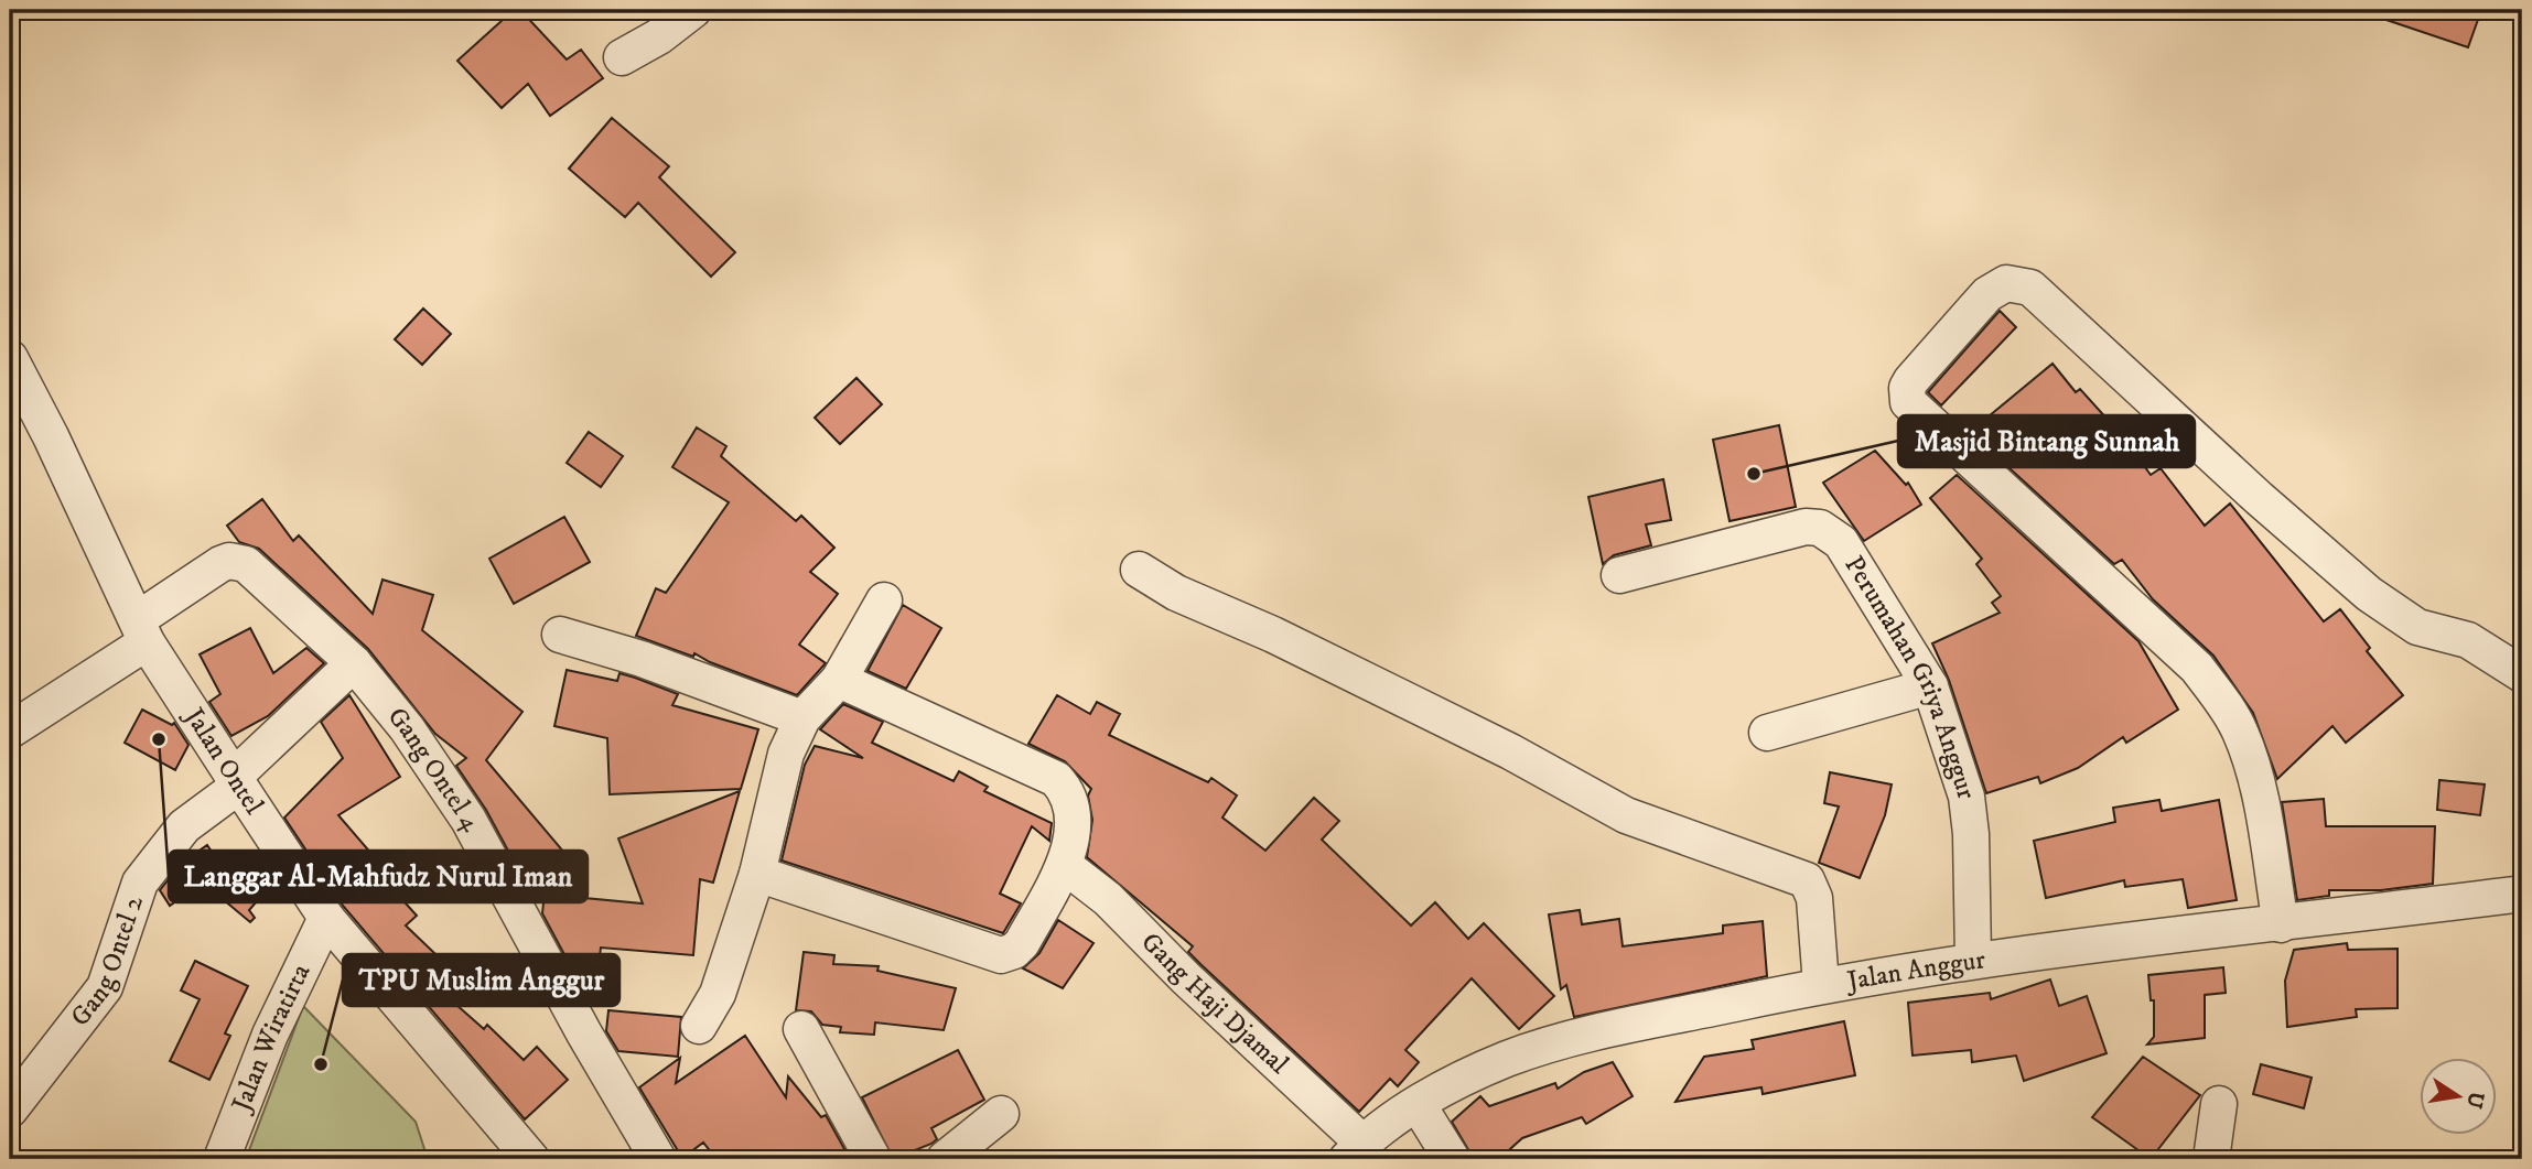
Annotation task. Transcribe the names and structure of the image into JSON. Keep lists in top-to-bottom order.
{
  "streets": {
    "street": [
      "Perumahan Griya Anggur",
      "Jalan Ontel",
      "Gang Ontel 4",
      "Gang Ontel 2",
      "Jalan Anggur",
      "Gang Haji Djamal",
      "Jalan Wiratirta"
    ]
  },
  "crossings": [
    ["Perumahan Griya Anggur", "Jalan Anggur"],
    ["Jalan Ontel", "Gang Ontel 4"],
    ["Jalan Ontel", "Gang Ontel 2"],
    ["Jalan Ontel", "Jalan Wiratirta"],
    ["Gang Ontel 4", "Gang Ontel 2"],
    ["Jalan Anggur", "Gang Haji Djamal"]
  ],
  "places": ["Masjid Bintang Sunnah", "Langgar Al-Mahfudz Nurul Iman", "TPU Muslim Anggur"],
  "north": "right"
}
